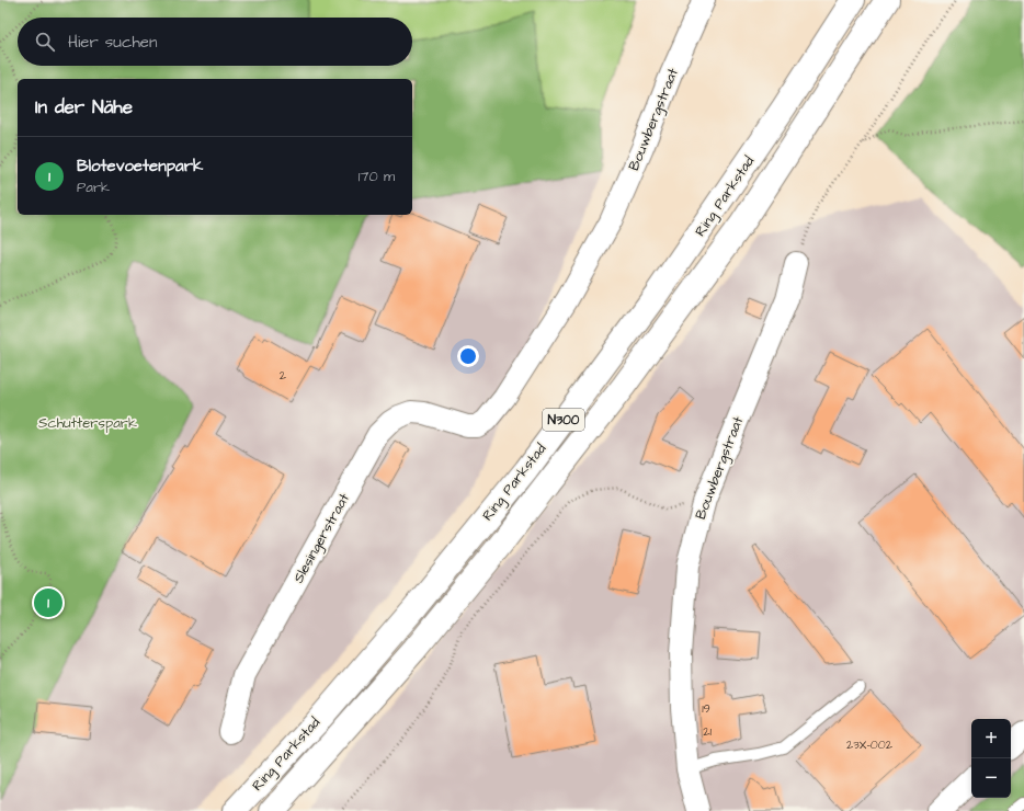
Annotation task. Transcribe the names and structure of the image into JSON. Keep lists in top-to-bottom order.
{
  "streets": {
    "main road": ["Ring Parkstad", "N300"],
    "street": ["Bouwbergstraat", "Slesingerstraat"]
  },
  "crossings": [
    ["Bouwbergstraat", "Slesingerstraat"]
  ],
  "parks": ["Schutterspark"],
  "house_numbers": [
    "2",
    "19",
    "21",
    "23X-002"
  ],
  "page": {
    "search": "Hier suchen",
    "heading": "In der Nähe",
    "list": [
      {
        "mark": "1",
        "name": "Blotevoetenpark",
        "note": "Park",
        "value": "170 m"
      }
    ],
    "pins": "1",
    "map_buttons": ["+", "−"]
  }
}
